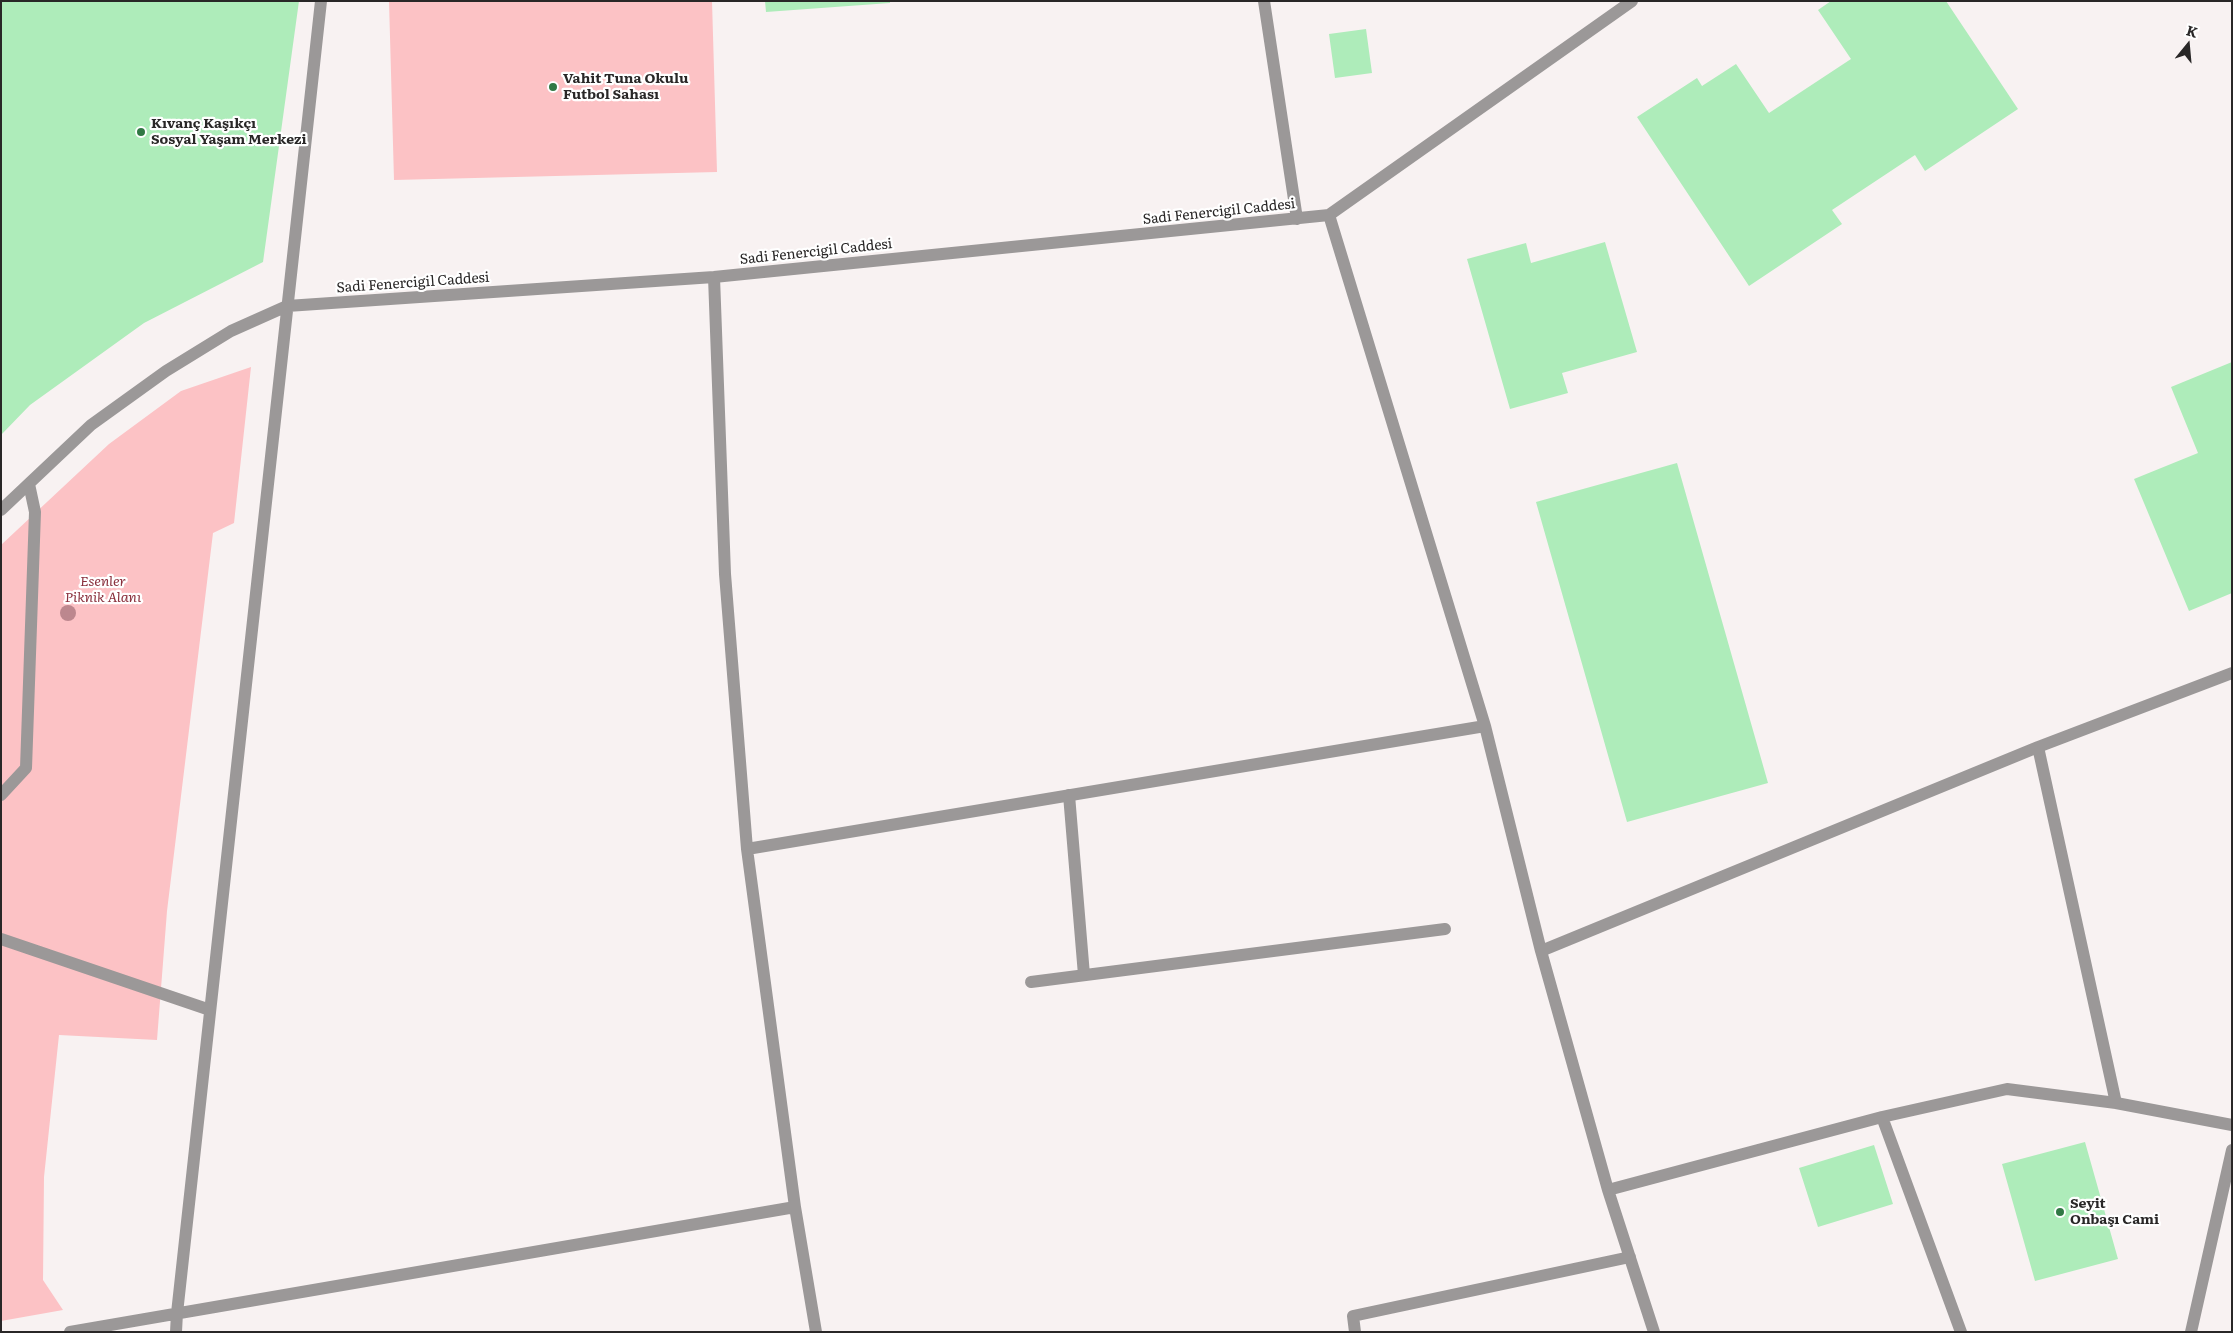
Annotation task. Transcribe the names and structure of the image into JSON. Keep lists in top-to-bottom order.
{
  "streets": {
    "street": ["Sadi Fenercigil Caddesi"]
  },
  "parks": ["Esenler Piknik Alanı"],
  "places": ["Vahit Tuna Okulu Futbol Sahası", "Kıvanç Kaşıkçı Sosyal Yaşam Merkezi", "Seyit Onbaşı Cami"],
  "north": "top"
}
